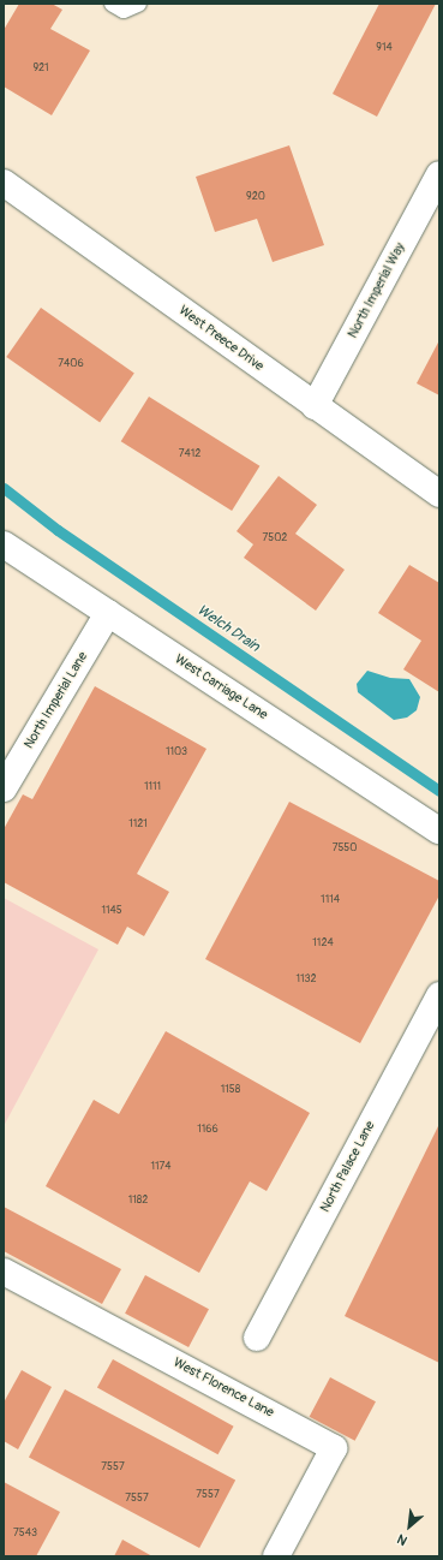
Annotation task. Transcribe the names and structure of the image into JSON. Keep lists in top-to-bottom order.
{
  "streets": {
    "street": [
      "North Imperial Way",
      "West Preece Drive",
      "West Carriage Lane",
      "North Imperial Lane",
      "North Palace Lane",
      "West Florence Lane"
    ]
  },
  "crossings": [
    ["North Imperial Way", "West Preece Drive"],
    ["West Carriage Lane", "North Imperial Lane"]
  ],
  "water": ["Welch Drain"],
  "house_numbers": [
    "914",
    "921",
    "920",
    "7406",
    "7412",
    "7502",
    "1103",
    "1111",
    "1121",
    "7550",
    "1114",
    "1145",
    "1124",
    "1132",
    "1158",
    "1166",
    "1174",
    "1182",
    "7557",
    "7557",
    "7557",
    "7543"
  ],
  "north": "bottom left"
}
